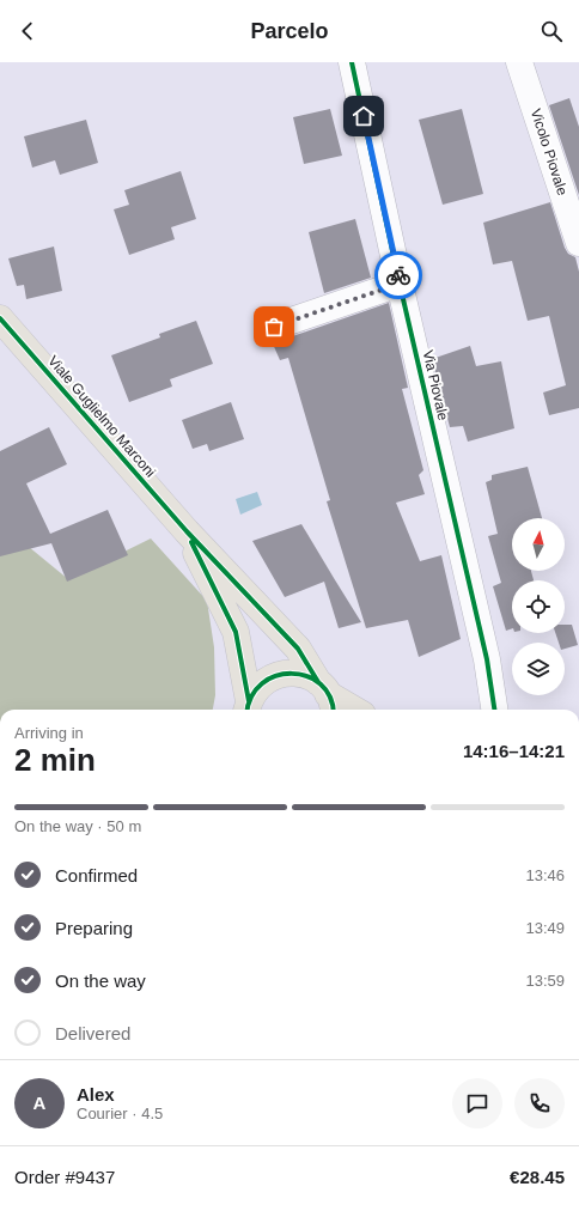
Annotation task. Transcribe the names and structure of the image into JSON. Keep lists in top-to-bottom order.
{
  "streets": {
    "main road": ["Viale Guglielmo Marconi"],
    "street": ["Vicolo Piovale", "Via Piovale"]
  },
  "north": "top",
  "page": {
    "header": "Parcelo",
    "heading": ["2 min", "Arriving in", "14:16–14:21"],
    "panel": [
      "Alex",
      "Courier · 4.5",
      "Order #9437",
      "€28.45"
    ],
    "bar": "On the way · 50 m",
    "list": [
      ["Confirmed", "13:46"],
      ["Preparing", "13:49"],
      ["On the way", "13:59"],
      "Delivered"
    ],
    "round": "A"
  }
}
